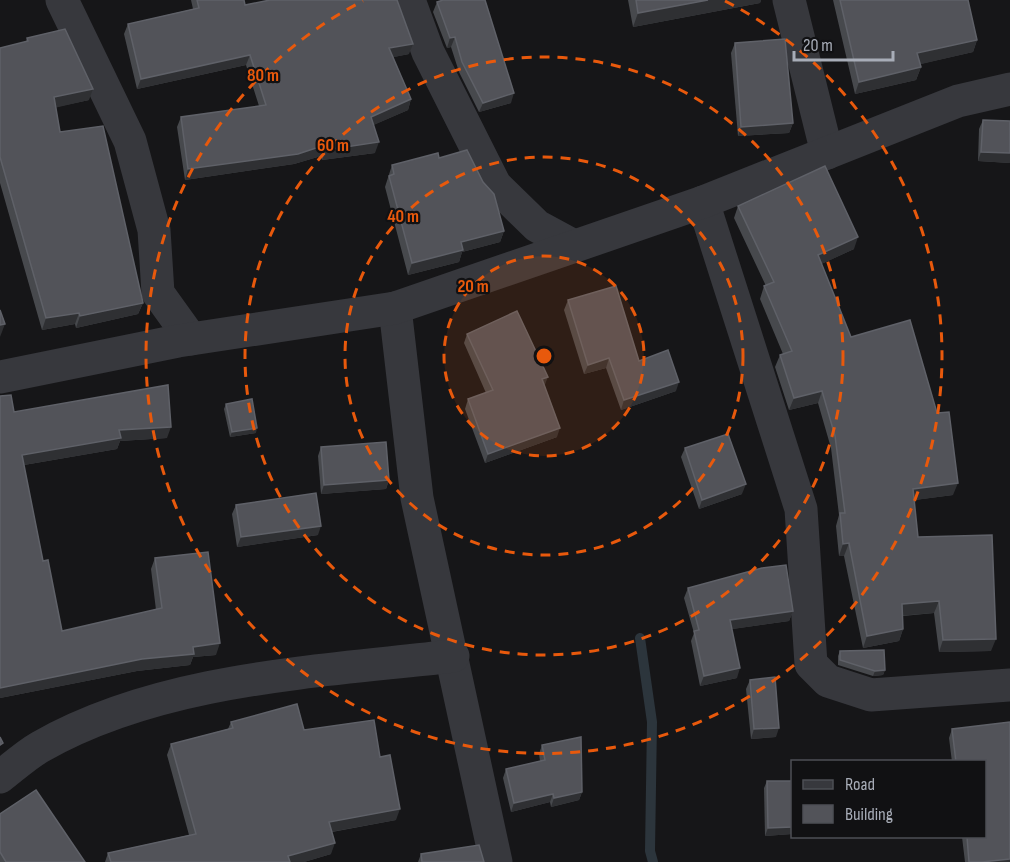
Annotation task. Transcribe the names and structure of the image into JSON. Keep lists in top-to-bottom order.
{
  "legend": ["Road", "Building"],
  "scale_bar": "20 m",
  "rings": [
    "80 m",
    "60 m",
    "40 m",
    "20 m"
  ]
}
